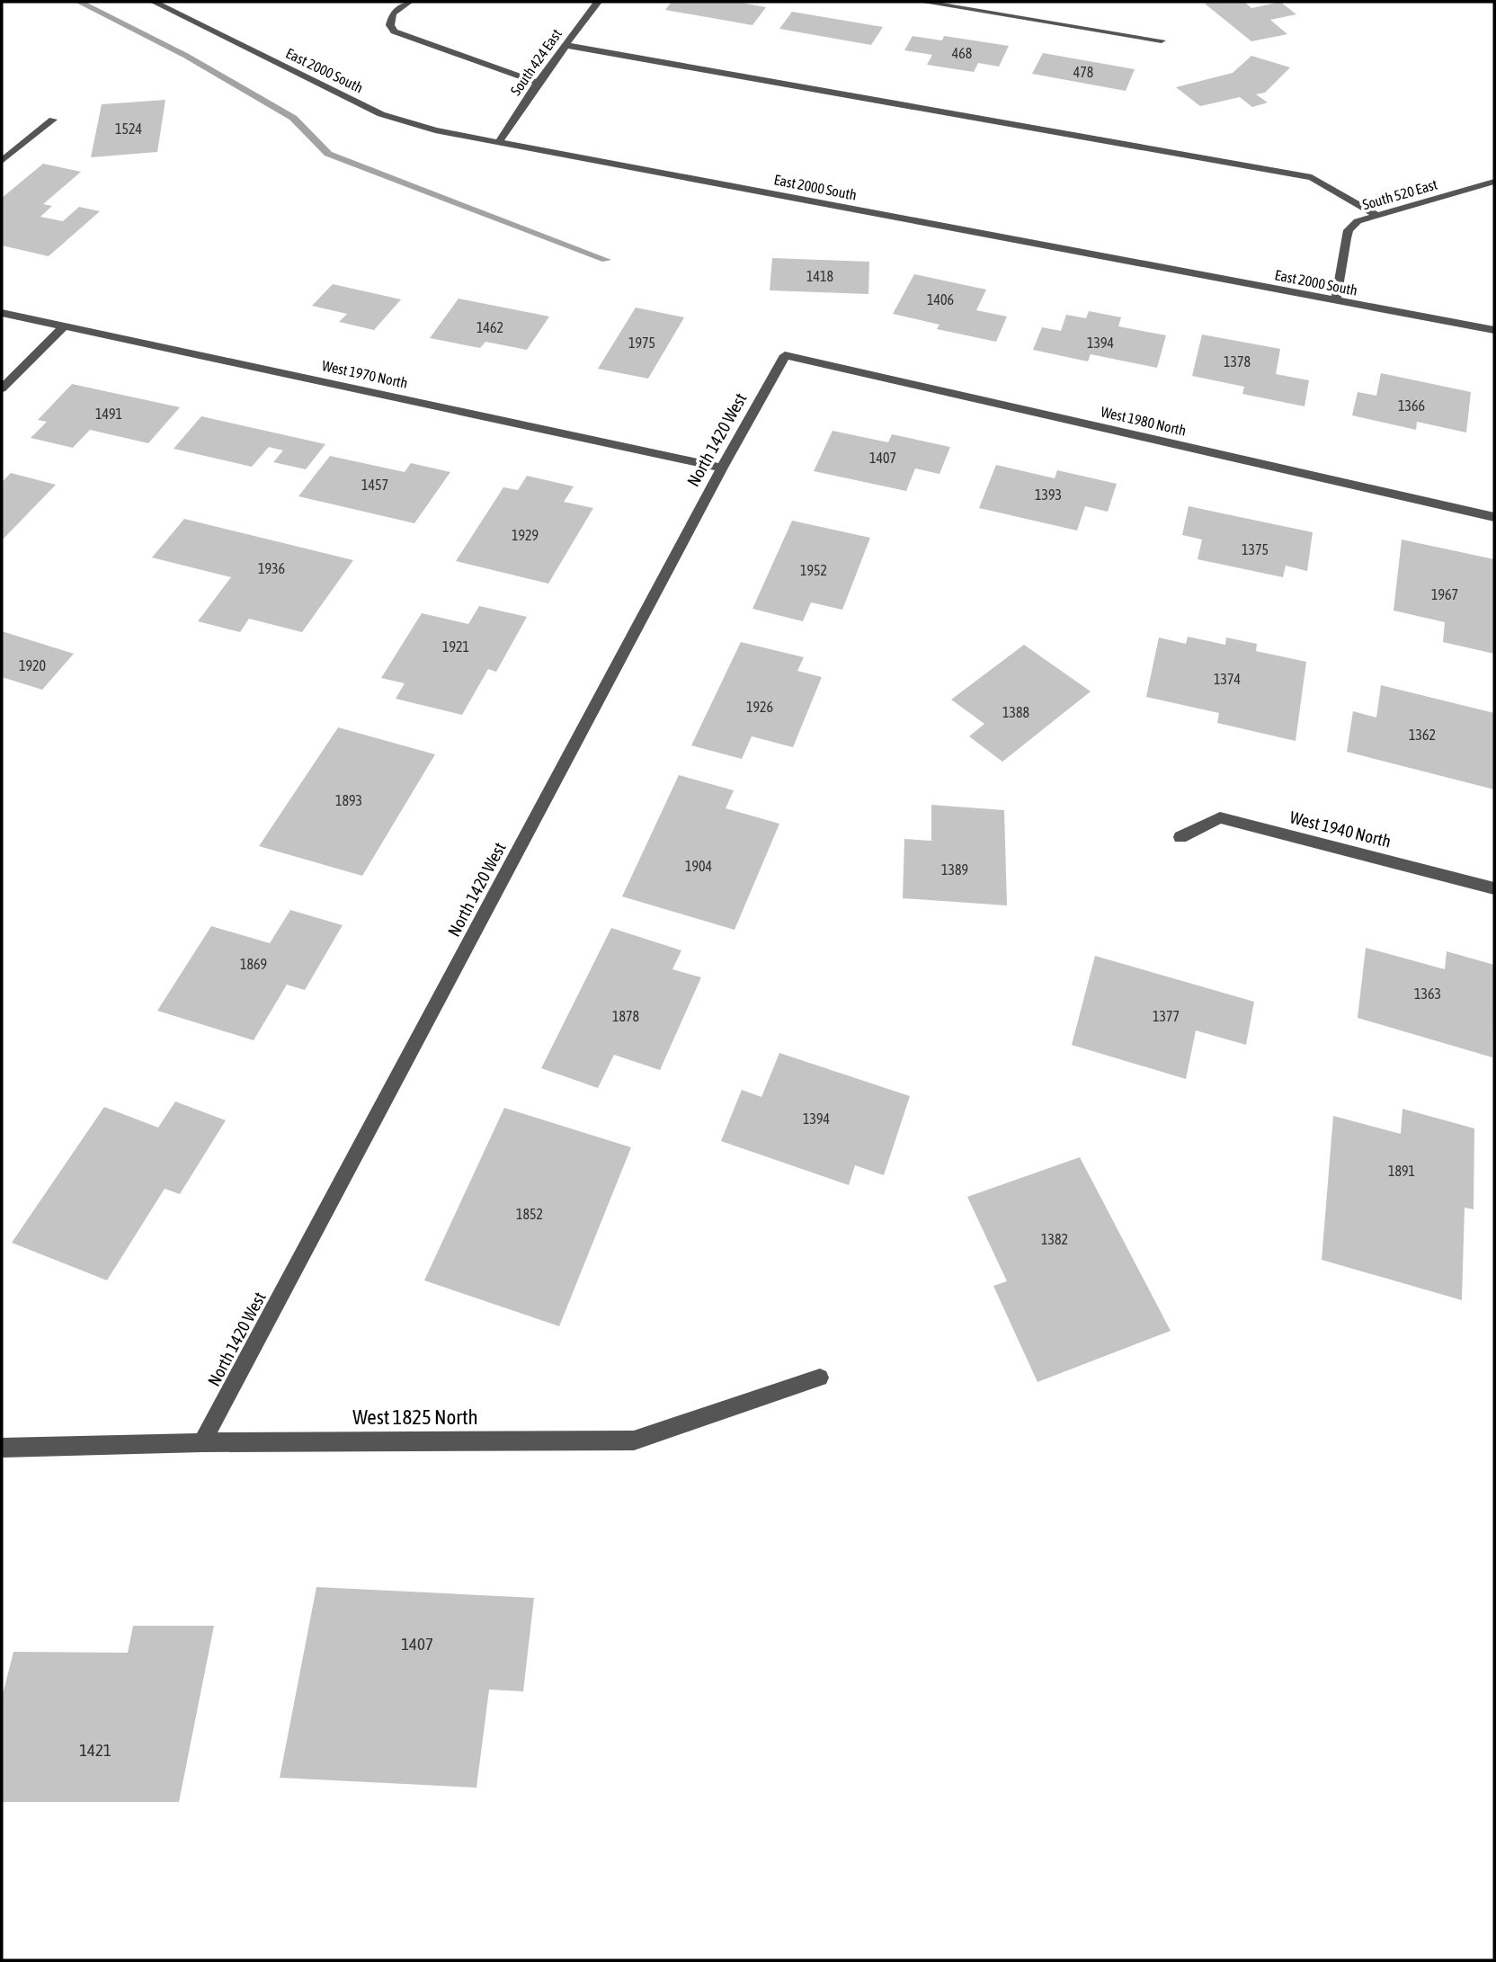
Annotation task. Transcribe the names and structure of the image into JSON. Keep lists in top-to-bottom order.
{
  "streets": {
    "street": [
      "South 424 East",
      "East 2000 South",
      "South 520 East",
      "West 1970 North",
      "West 1980 North",
      "North 1420 West",
      "West 1940 North",
      "West 1825 North"
    ]
  },
  "crossings": [
    ["South 424 East", "East 2000 South"],
    ["East 2000 South", "South 520 East"],
    ["West 1970 North", "North 1420 West"],
    ["West 1980 North", "North 1420 West"],
    ["North 1420 West", "West 1825 North"]
  ],
  "house_numbers": [
    "468",
    "478",
    "1524",
    "1418",
    "1406",
    "1462",
    "1975",
    "1394",
    "1378",
    "1366",
    "1491",
    "1407",
    "1457",
    "1393",
    "1929",
    "1375",
    "1936",
    "1952",
    "1967",
    "1921",
    "1920",
    "1374",
    "1926",
    "1388",
    "1362",
    "1893",
    "1904",
    "1389",
    "1869",
    "1363",
    "1878",
    "1377",
    "1394",
    "1891",
    "1852",
    "1382",
    "1407",
    "1421"
  ]
}
